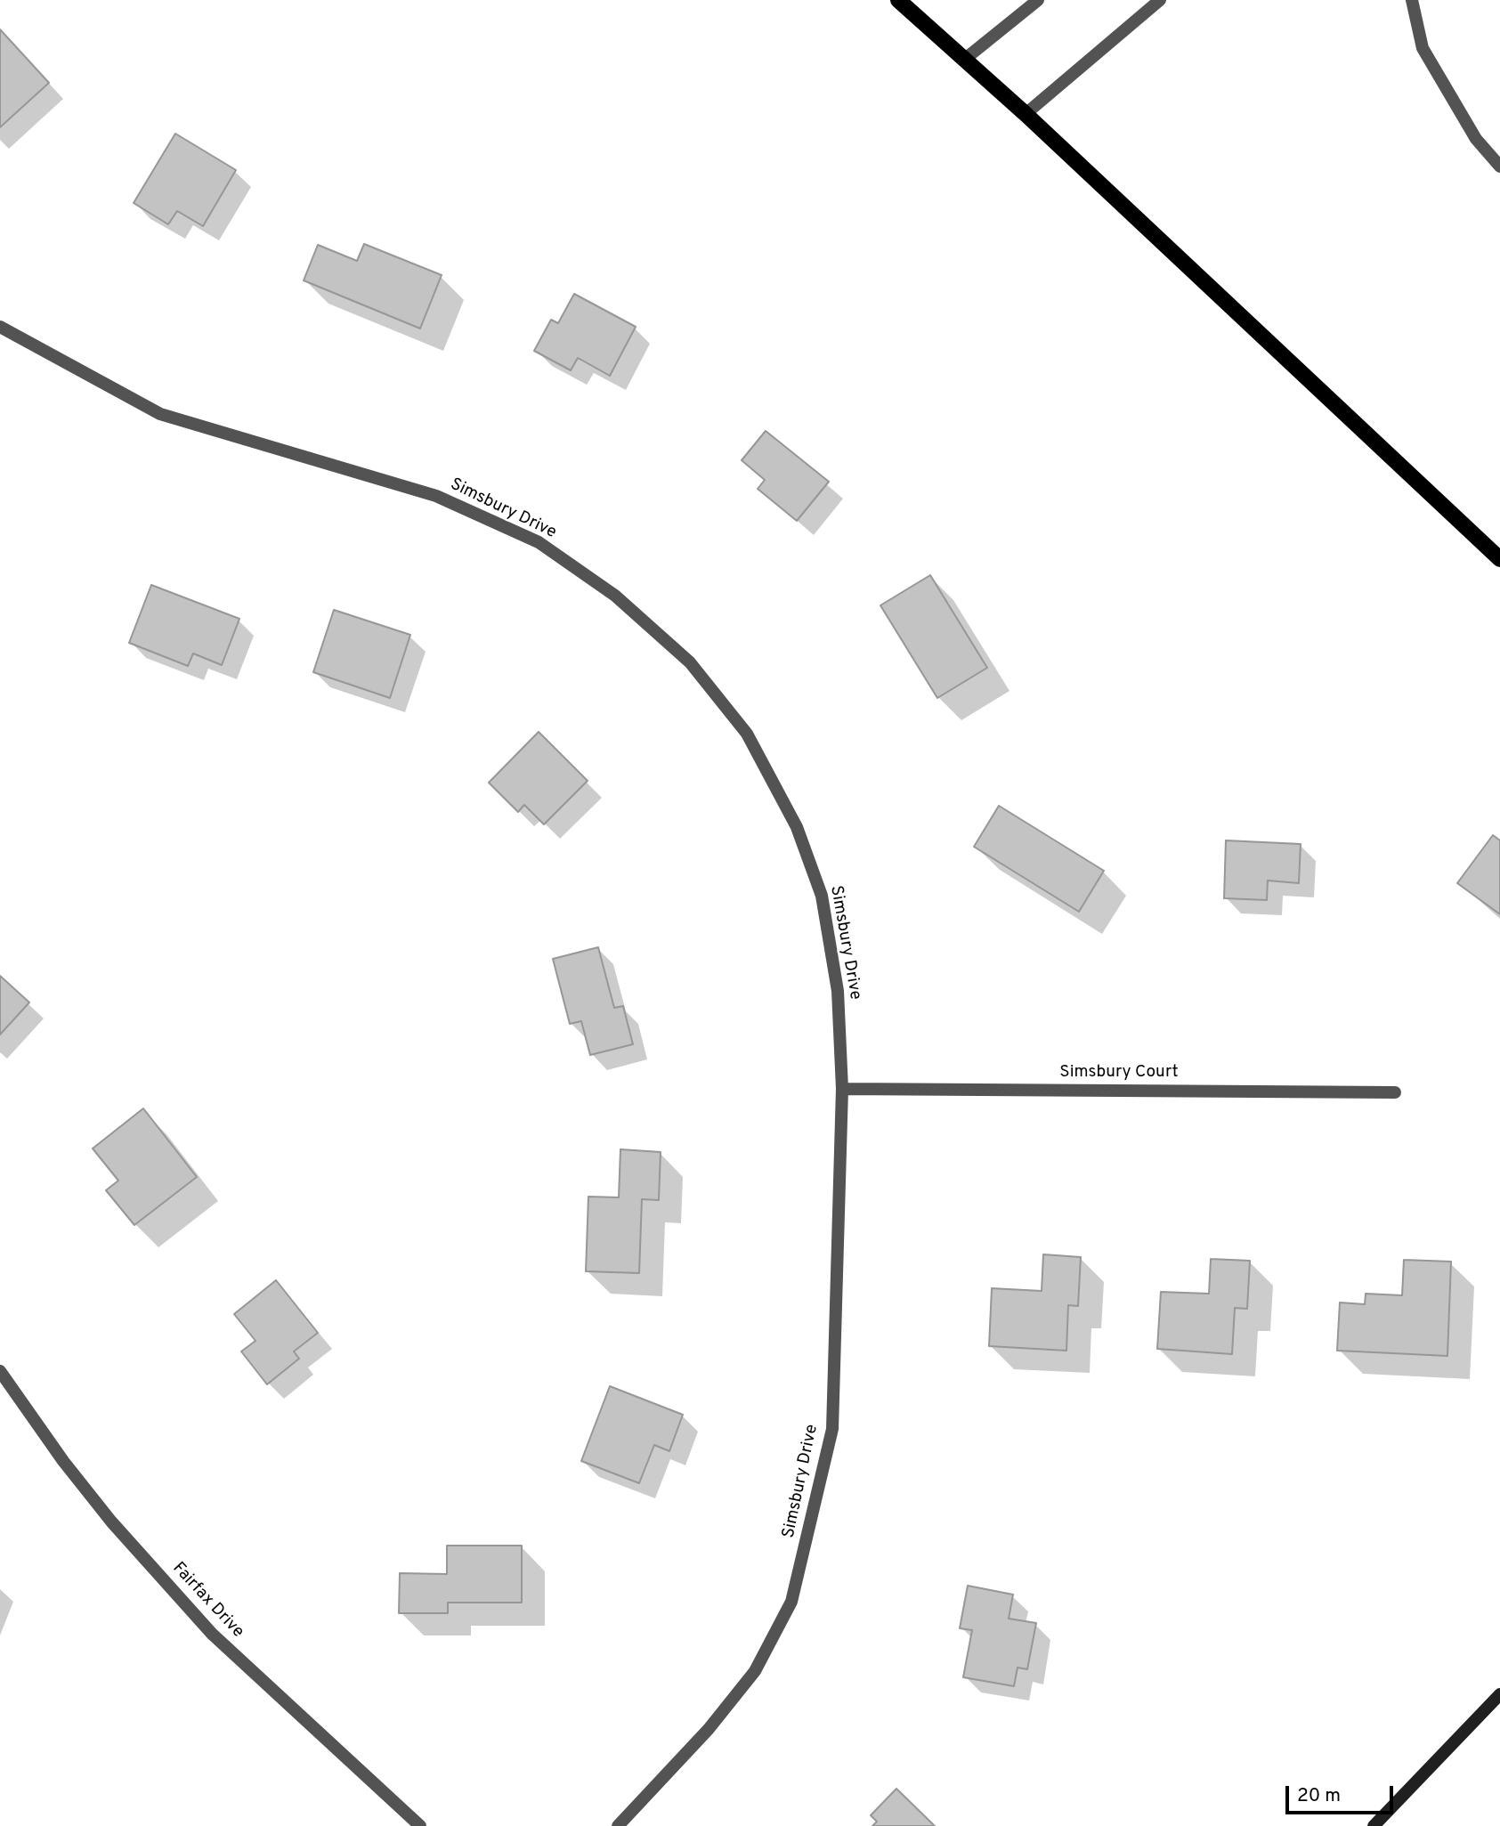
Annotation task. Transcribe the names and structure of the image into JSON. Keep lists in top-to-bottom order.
{
  "streets": {
    "street": ["Simsbury Drive", "Simsbury Court", "Fairfax Drive"]
  },
  "crossings": [
    ["Simsbury Drive", "Simsbury Court"]
  ],
  "scale_bar": "20 m"
}
